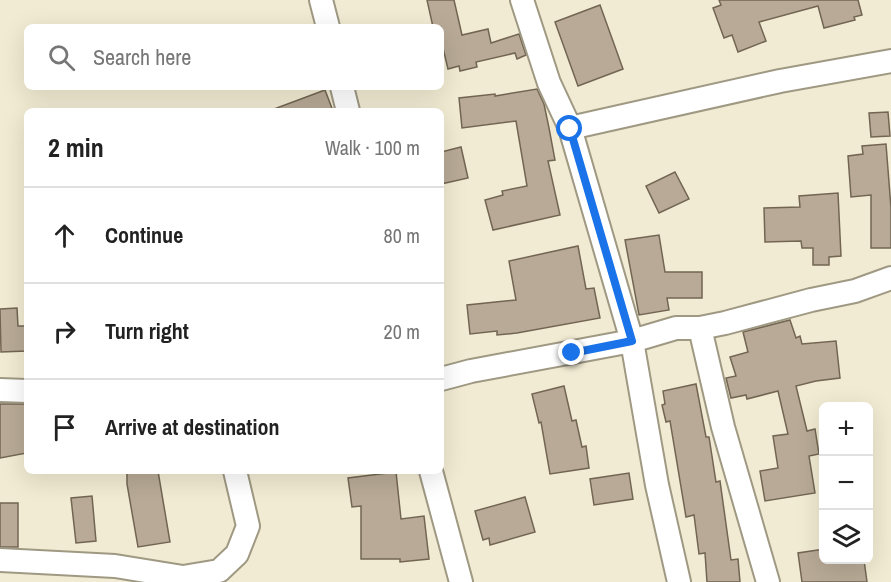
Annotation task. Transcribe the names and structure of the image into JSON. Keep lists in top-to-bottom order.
{
  "page": {
    "search": "Search here",
    "heading": ["2 min", "Walk · 100 m"],
    "list": [
      ["Continue", "80 m"],
      ["Turn right", "20 m"],
      "Arrive at destination"
    ],
    "map_buttons": ["+", "−"]
  }
}
